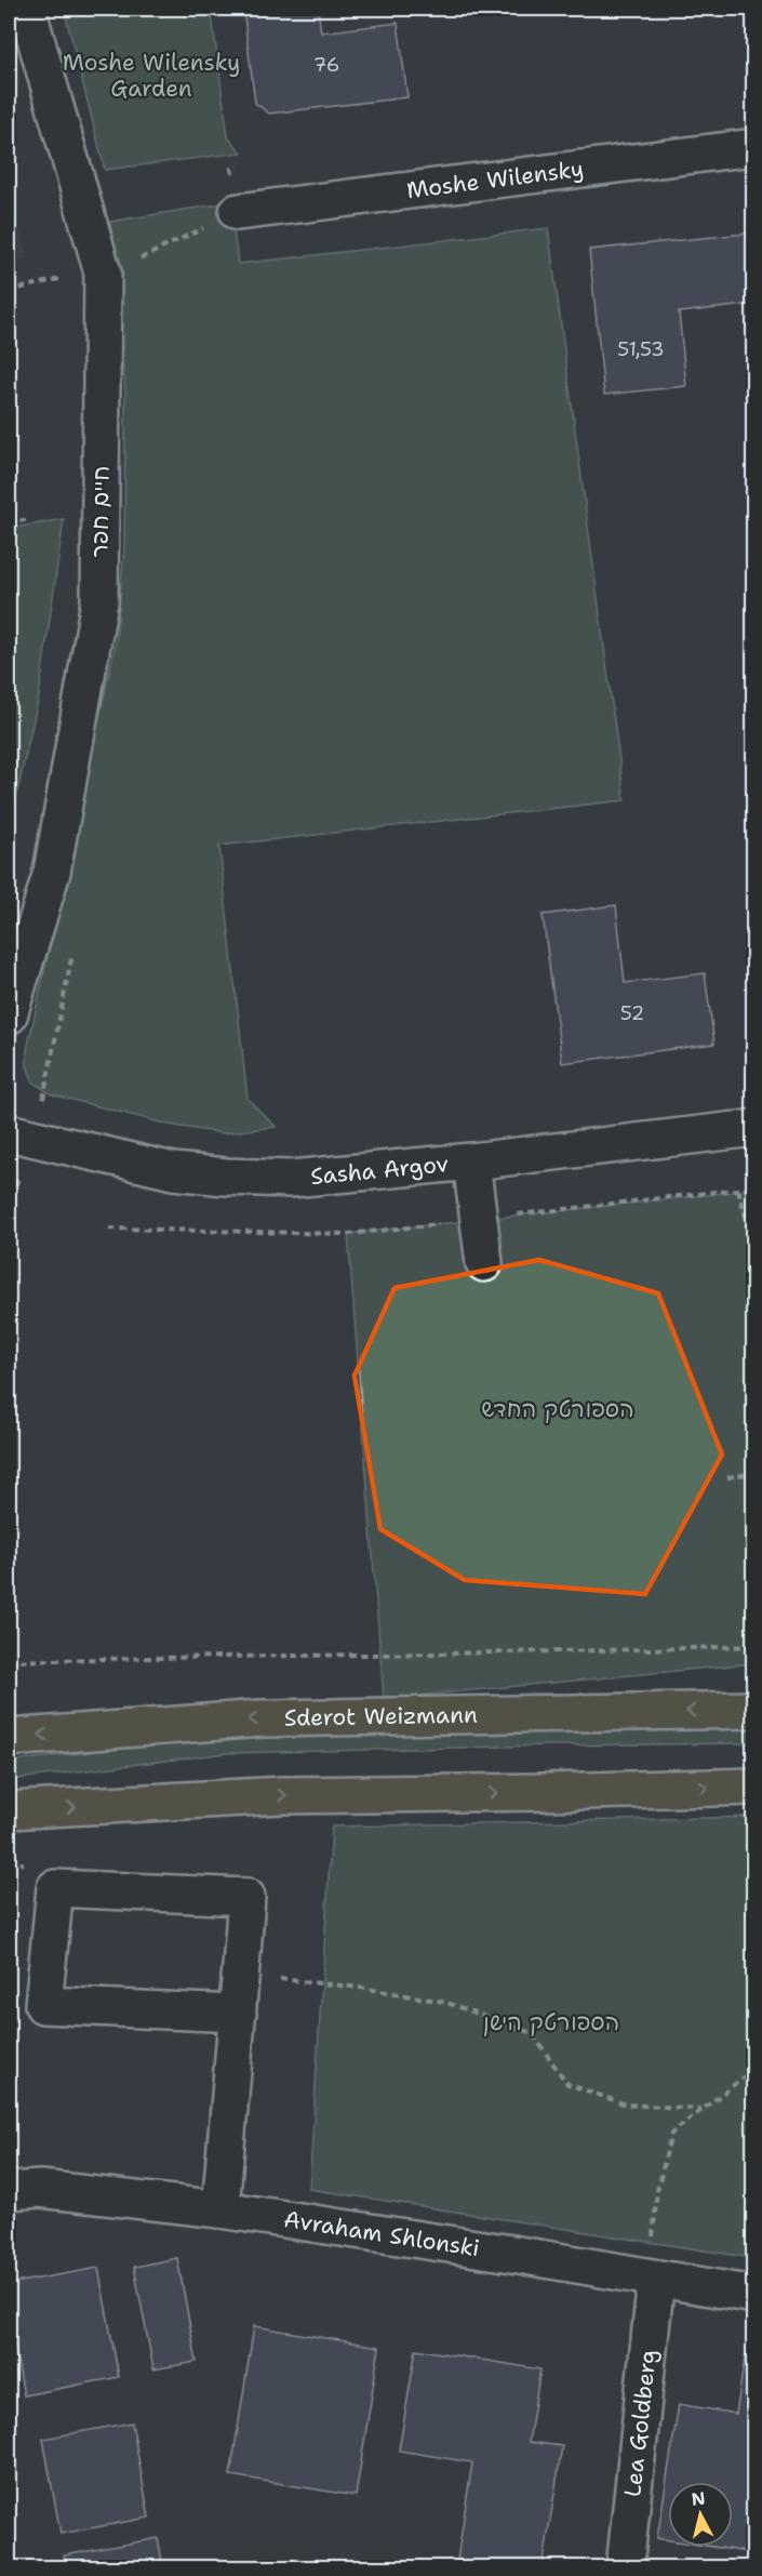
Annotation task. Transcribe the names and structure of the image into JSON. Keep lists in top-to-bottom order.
{
  "streets": {
    "main road": ["Sderot Weizmann"],
    "street": [
      "Moshe Wilensky",
      "חיים חפר",
      "Sasha Argov",
      "Avraham Shlonski",
      "Lea Goldberg"
    ]
  },
  "crossings": [
    ["Avraham Shlonski", "Lea Goldberg"]
  ],
  "parks": ["Moshe Wilensky Garden", "הספורטק החדש", "הספורטק הישן"],
  "house_numbers": ["76", "51,53", "52"],
  "north": "top"
}
